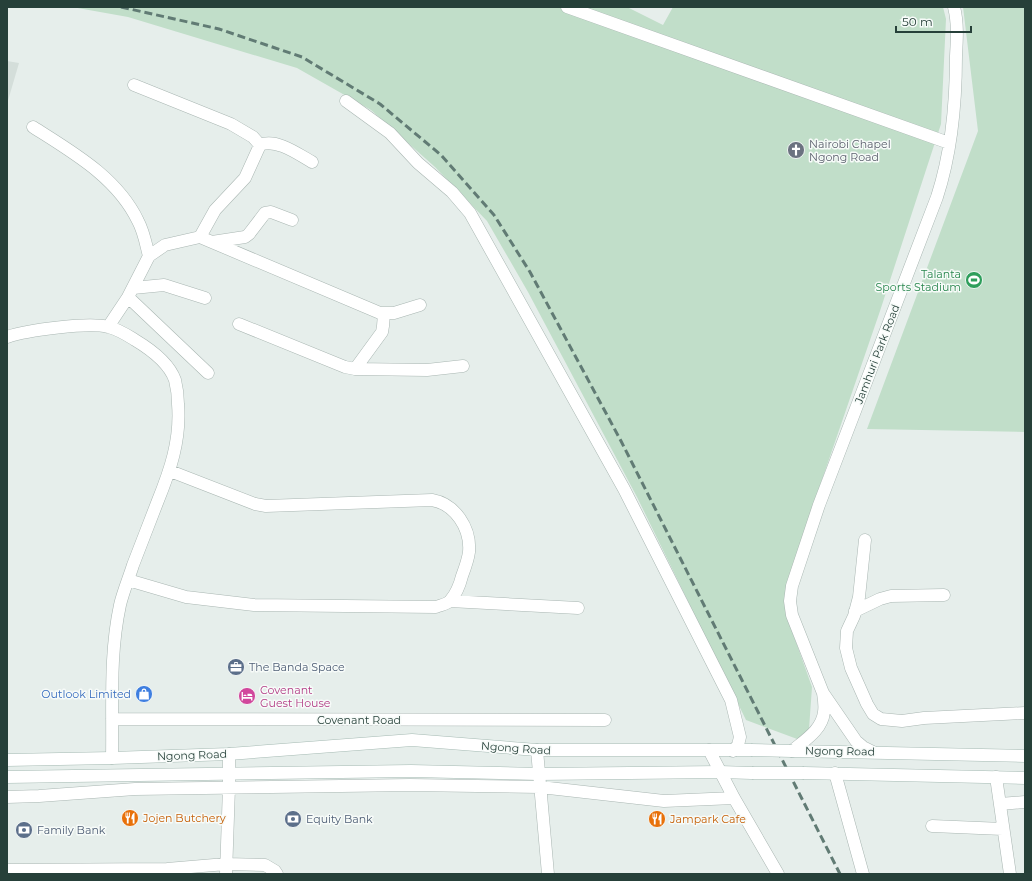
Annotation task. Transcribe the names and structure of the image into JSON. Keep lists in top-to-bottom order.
{
  "streets": {
    "street": ["Jamhuri Park Road", "Covenant Road", "Ngong Road"]
  },
  "crossings": [
    ["Jamhuri Park Road", "Ngong Road"]
  ],
  "places": {
    "church": ["Nairobi Chapel Ngong Road"],
    "sports": ["Talanta Sports Stadium"],
    "office": ["The Banda Space"],
    "shop": ["Outlook Limited"],
    "hotel": ["Covenant Guest House"],
    "restaurant": ["Jojen Butchery", "Jampark Cafe"],
    "bank": ["Equity Bank", "Family Bank"]
  },
  "scale_bar": "50 m"
}
